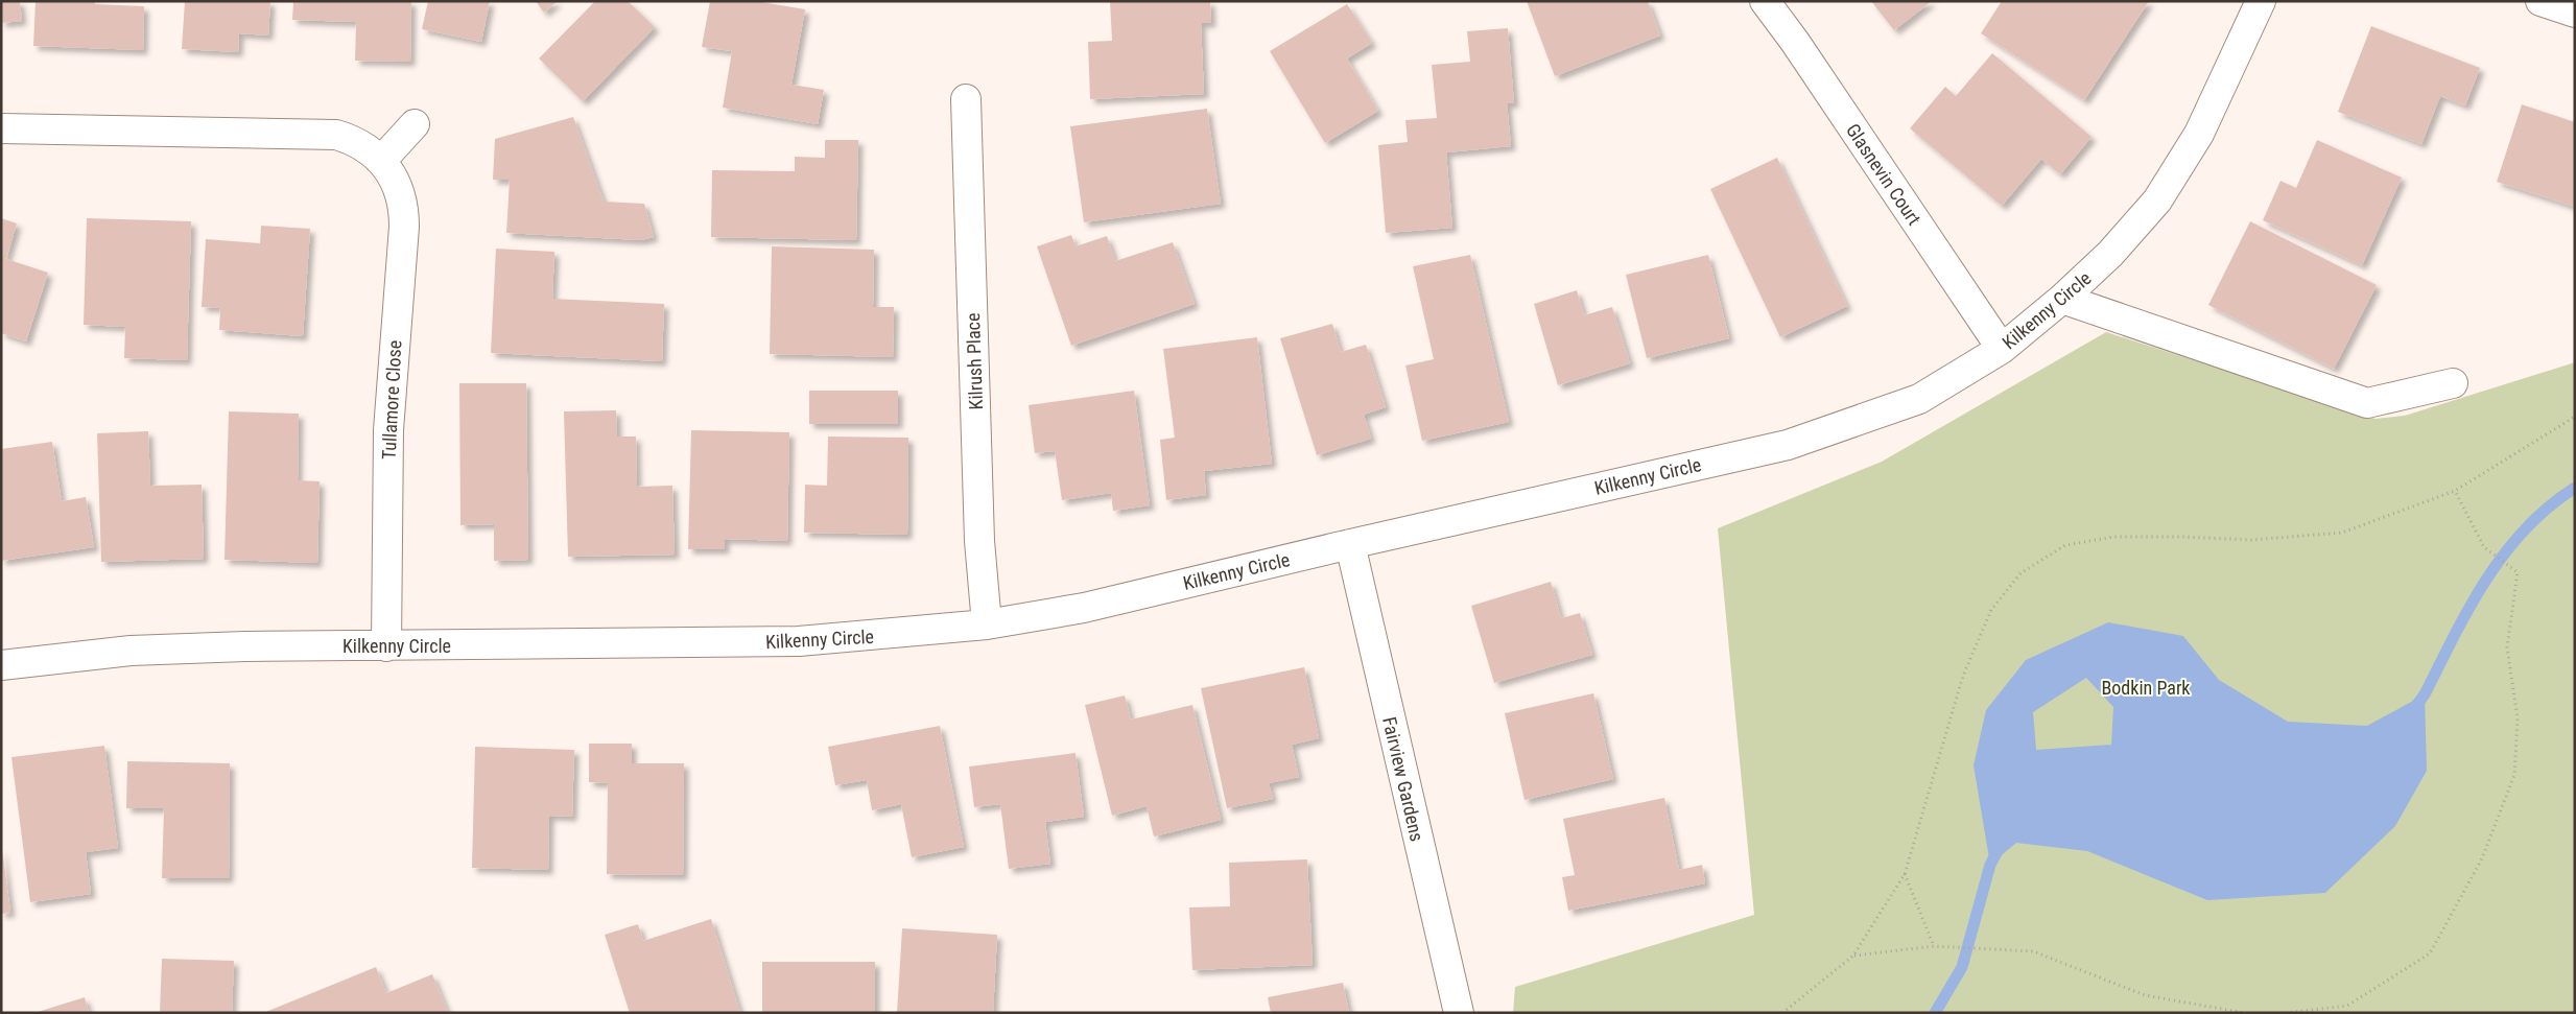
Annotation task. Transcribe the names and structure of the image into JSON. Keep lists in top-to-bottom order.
{
  "streets": {
    "street": [
      "Glasnevin Court",
      "Kilkenny Circle",
      "Kilrush Place",
      "Tullamore Close",
      "Fairview Gardens"
    ]
  },
  "crossings": [
    ["Glasnevin Court", "Kilkenny Circle"],
    ["Kilkenny Circle", "Kilrush Place"],
    ["Kilkenny Circle", "Tullamore Close"],
    ["Kilkenny Circle", "Fairview Gardens"]
  ],
  "parks": ["Bodkin Park"]
}
